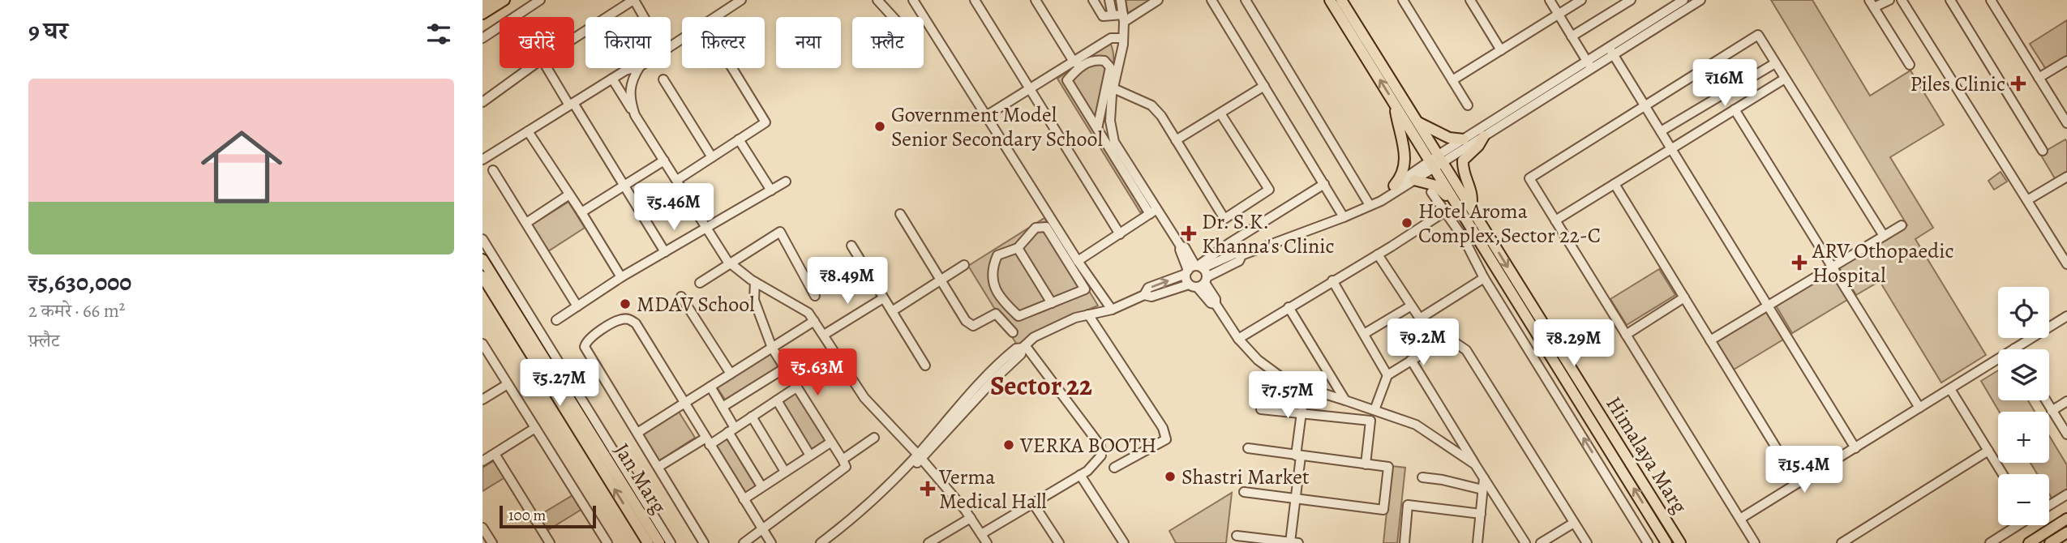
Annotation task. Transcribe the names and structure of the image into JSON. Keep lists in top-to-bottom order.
{
  "streets": {
    "main road": ["Himalaya Marg", "Jan Marg"]
  },
  "districts": ["Sector 22"],
  "places": {
    "health": [
      "Piles Clinic",
      "Dr. S.K. Khanna's Clinic",
      "ARV Othopaedic Hospital",
      "Verma Medical Hall"
    ],
    "other": [
      "Government Model Senior Secondary School",
      "Hotel Aroma Complex,Sector 22-C",
      "MDAV School",
      "VERKA BOOTH",
      "Shastri Market"
    ]
  },
  "scale_bar": "100 m",
  "page": {
    "heading": "9 घर",
    "chip": [
      "खरीदें",
      "किराया",
      "फ़िल्टर",
      "नया",
      "फ़्लैट"
    ],
    "price": [
      "₹16M",
      "₹5.46M",
      "₹8.49M",
      "₹9.2M",
      "₹8.29M",
      "₹5.63M",
      "₹5.27M",
      "₹7.57M",
      "₹15.4M"
    ],
    "list": [
      {
        "name": "₹5,630,000",
        "note": "2 कमरे · 66 m² · फ़्लैट"
      }
    ],
    "map_buttons": ["+", "−"],
    "scale": "100 m"
  }
}
